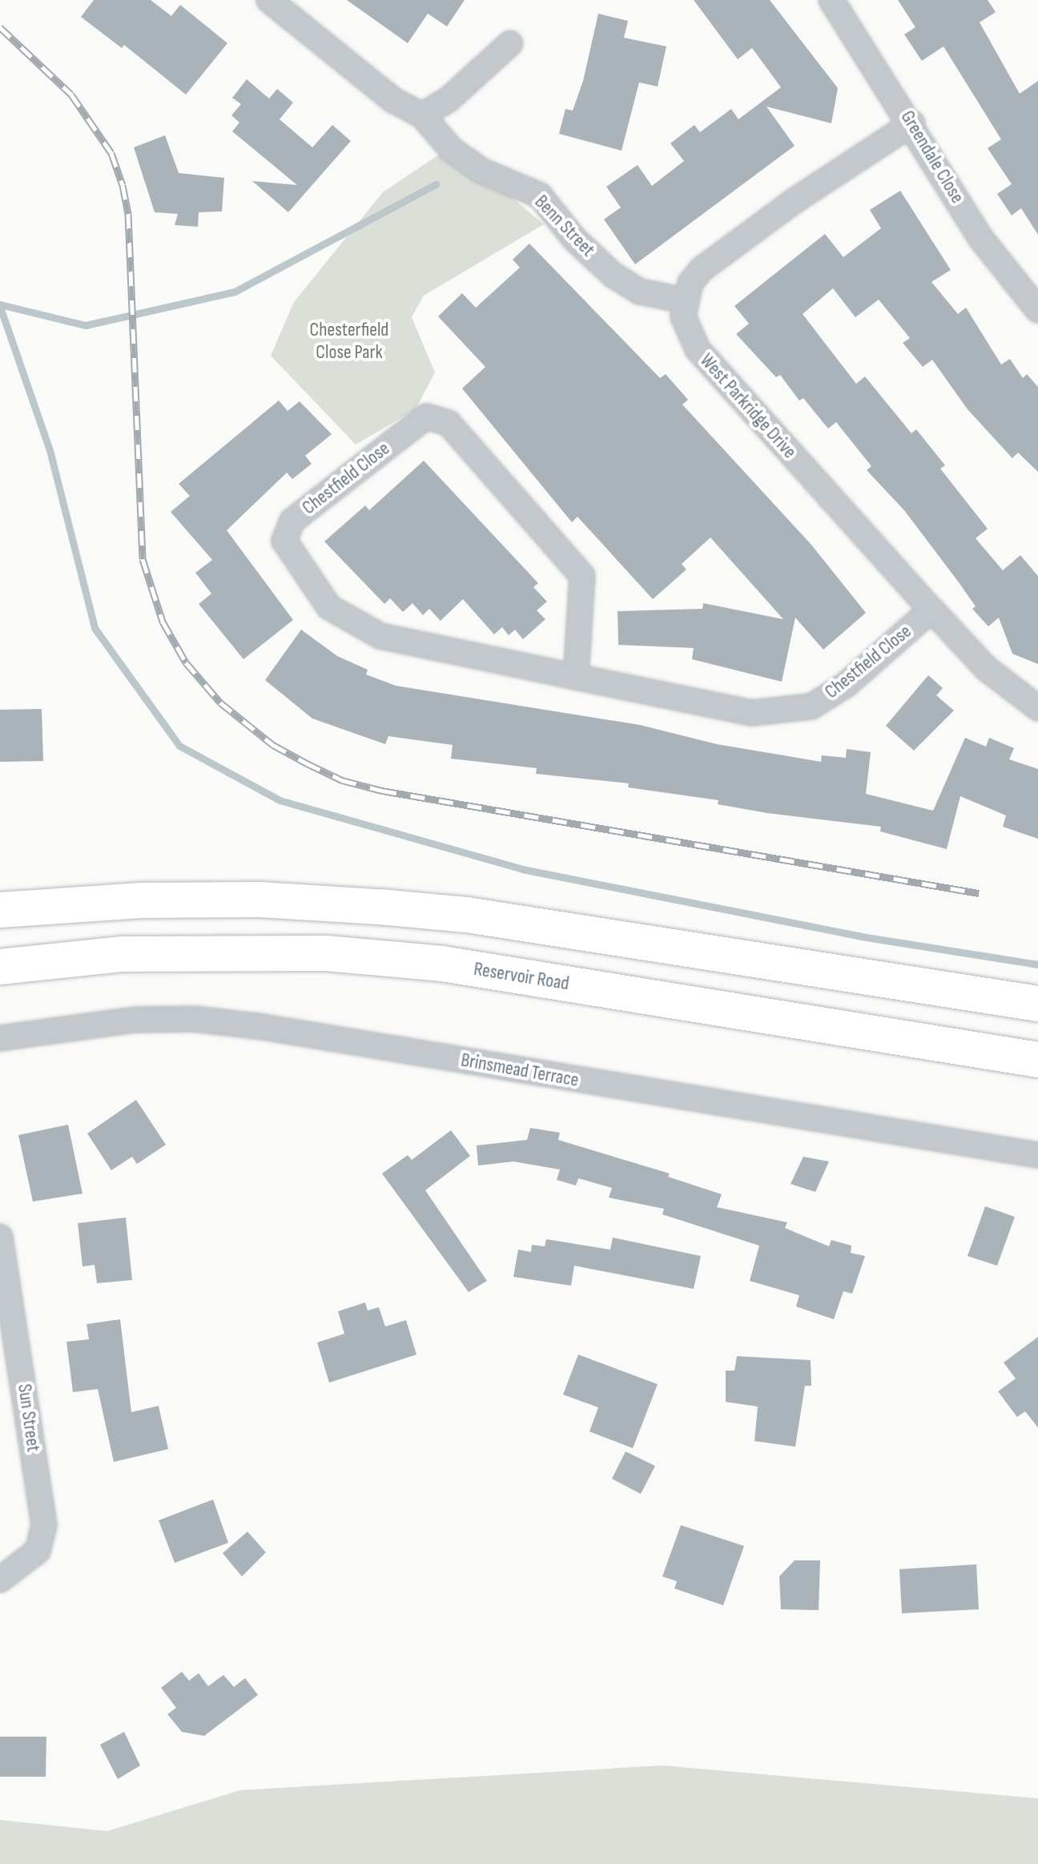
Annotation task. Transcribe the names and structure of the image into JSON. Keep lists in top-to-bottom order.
{
  "streets": {
    "main road": ["Reservoir Road"],
    "street": [
      "Greendale Close",
      "Benn Street",
      "West Parkridge Drive",
      "Chestfield Close",
      "Brinsmead Terrace",
      "Sun Street"
    ]
  },
  "crossings": [
    ["Benn Street", "West Parkridge Drive"],
    ["West Parkridge Drive", "Chestfield Close"]
  ],
  "parks": ["Chesterfield Close Park"]
}
